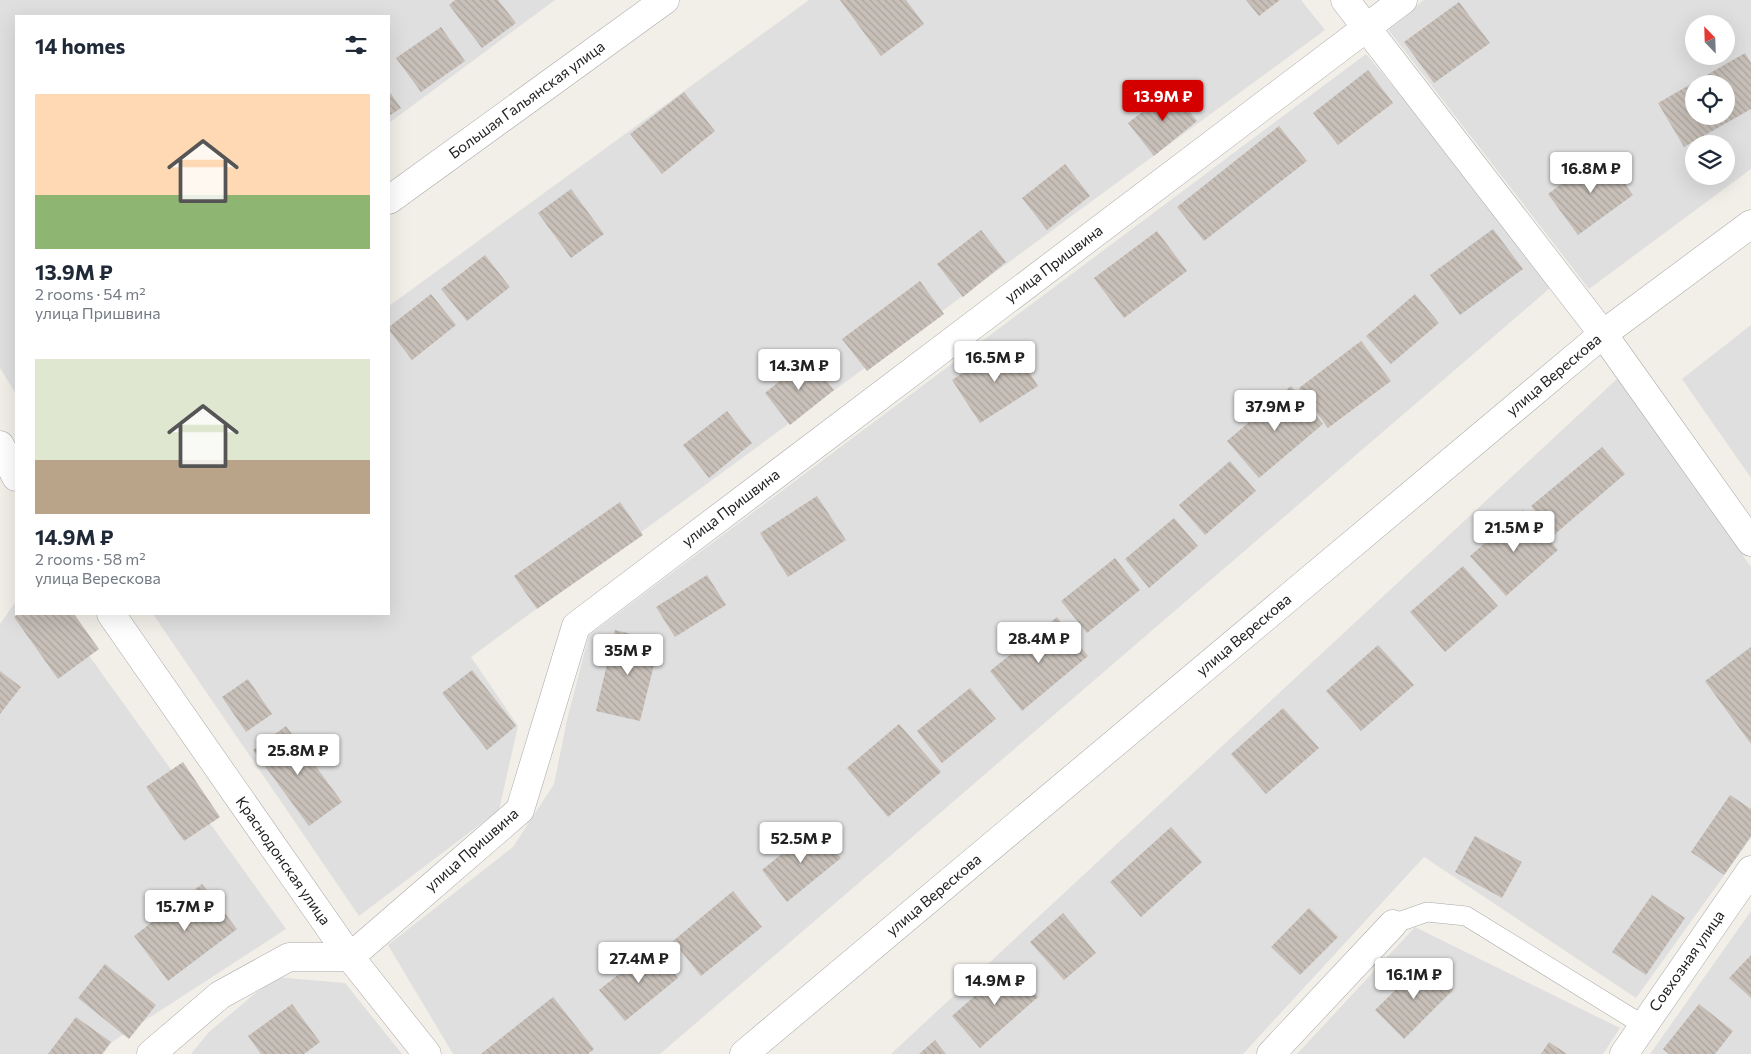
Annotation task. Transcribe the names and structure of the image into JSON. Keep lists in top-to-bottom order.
{
  "streets": {
    "street": [
      "Большая Гальянская улица",
      "улица Пришвина",
      "улица Верескова",
      "Краснодонская улица",
      "Совхозная улица"
    ]
  },
  "crossings": [
    ["улица Пришвина", "Краснодонская улица"]
  ],
  "north": "top left",
  "page": {
    "heading": "14 homes",
    "list": [
      {
        "name": "13.9M ₽",
        "note": "2 rooms · 54 m² · улица Пришвина"
      },
      {
        "name": "14.9M ₽",
        "note": "2 rooms · 58 m² · улица Верескова"
      }
    ],
    "price": [
      "13.9M ₽",
      "16.8M ₽",
      "16.5M ₽",
      "14.3M ₽",
      "37.9M ₽",
      "21.5M ₽",
      "28.4M ₽",
      "35M ₽",
      "25.8M ₽",
      "52.5M ₽",
      "15.7M ₽",
      "27.4M ₽",
      "16.1M ₽",
      "14.9M ₽"
    ]
  }
}
